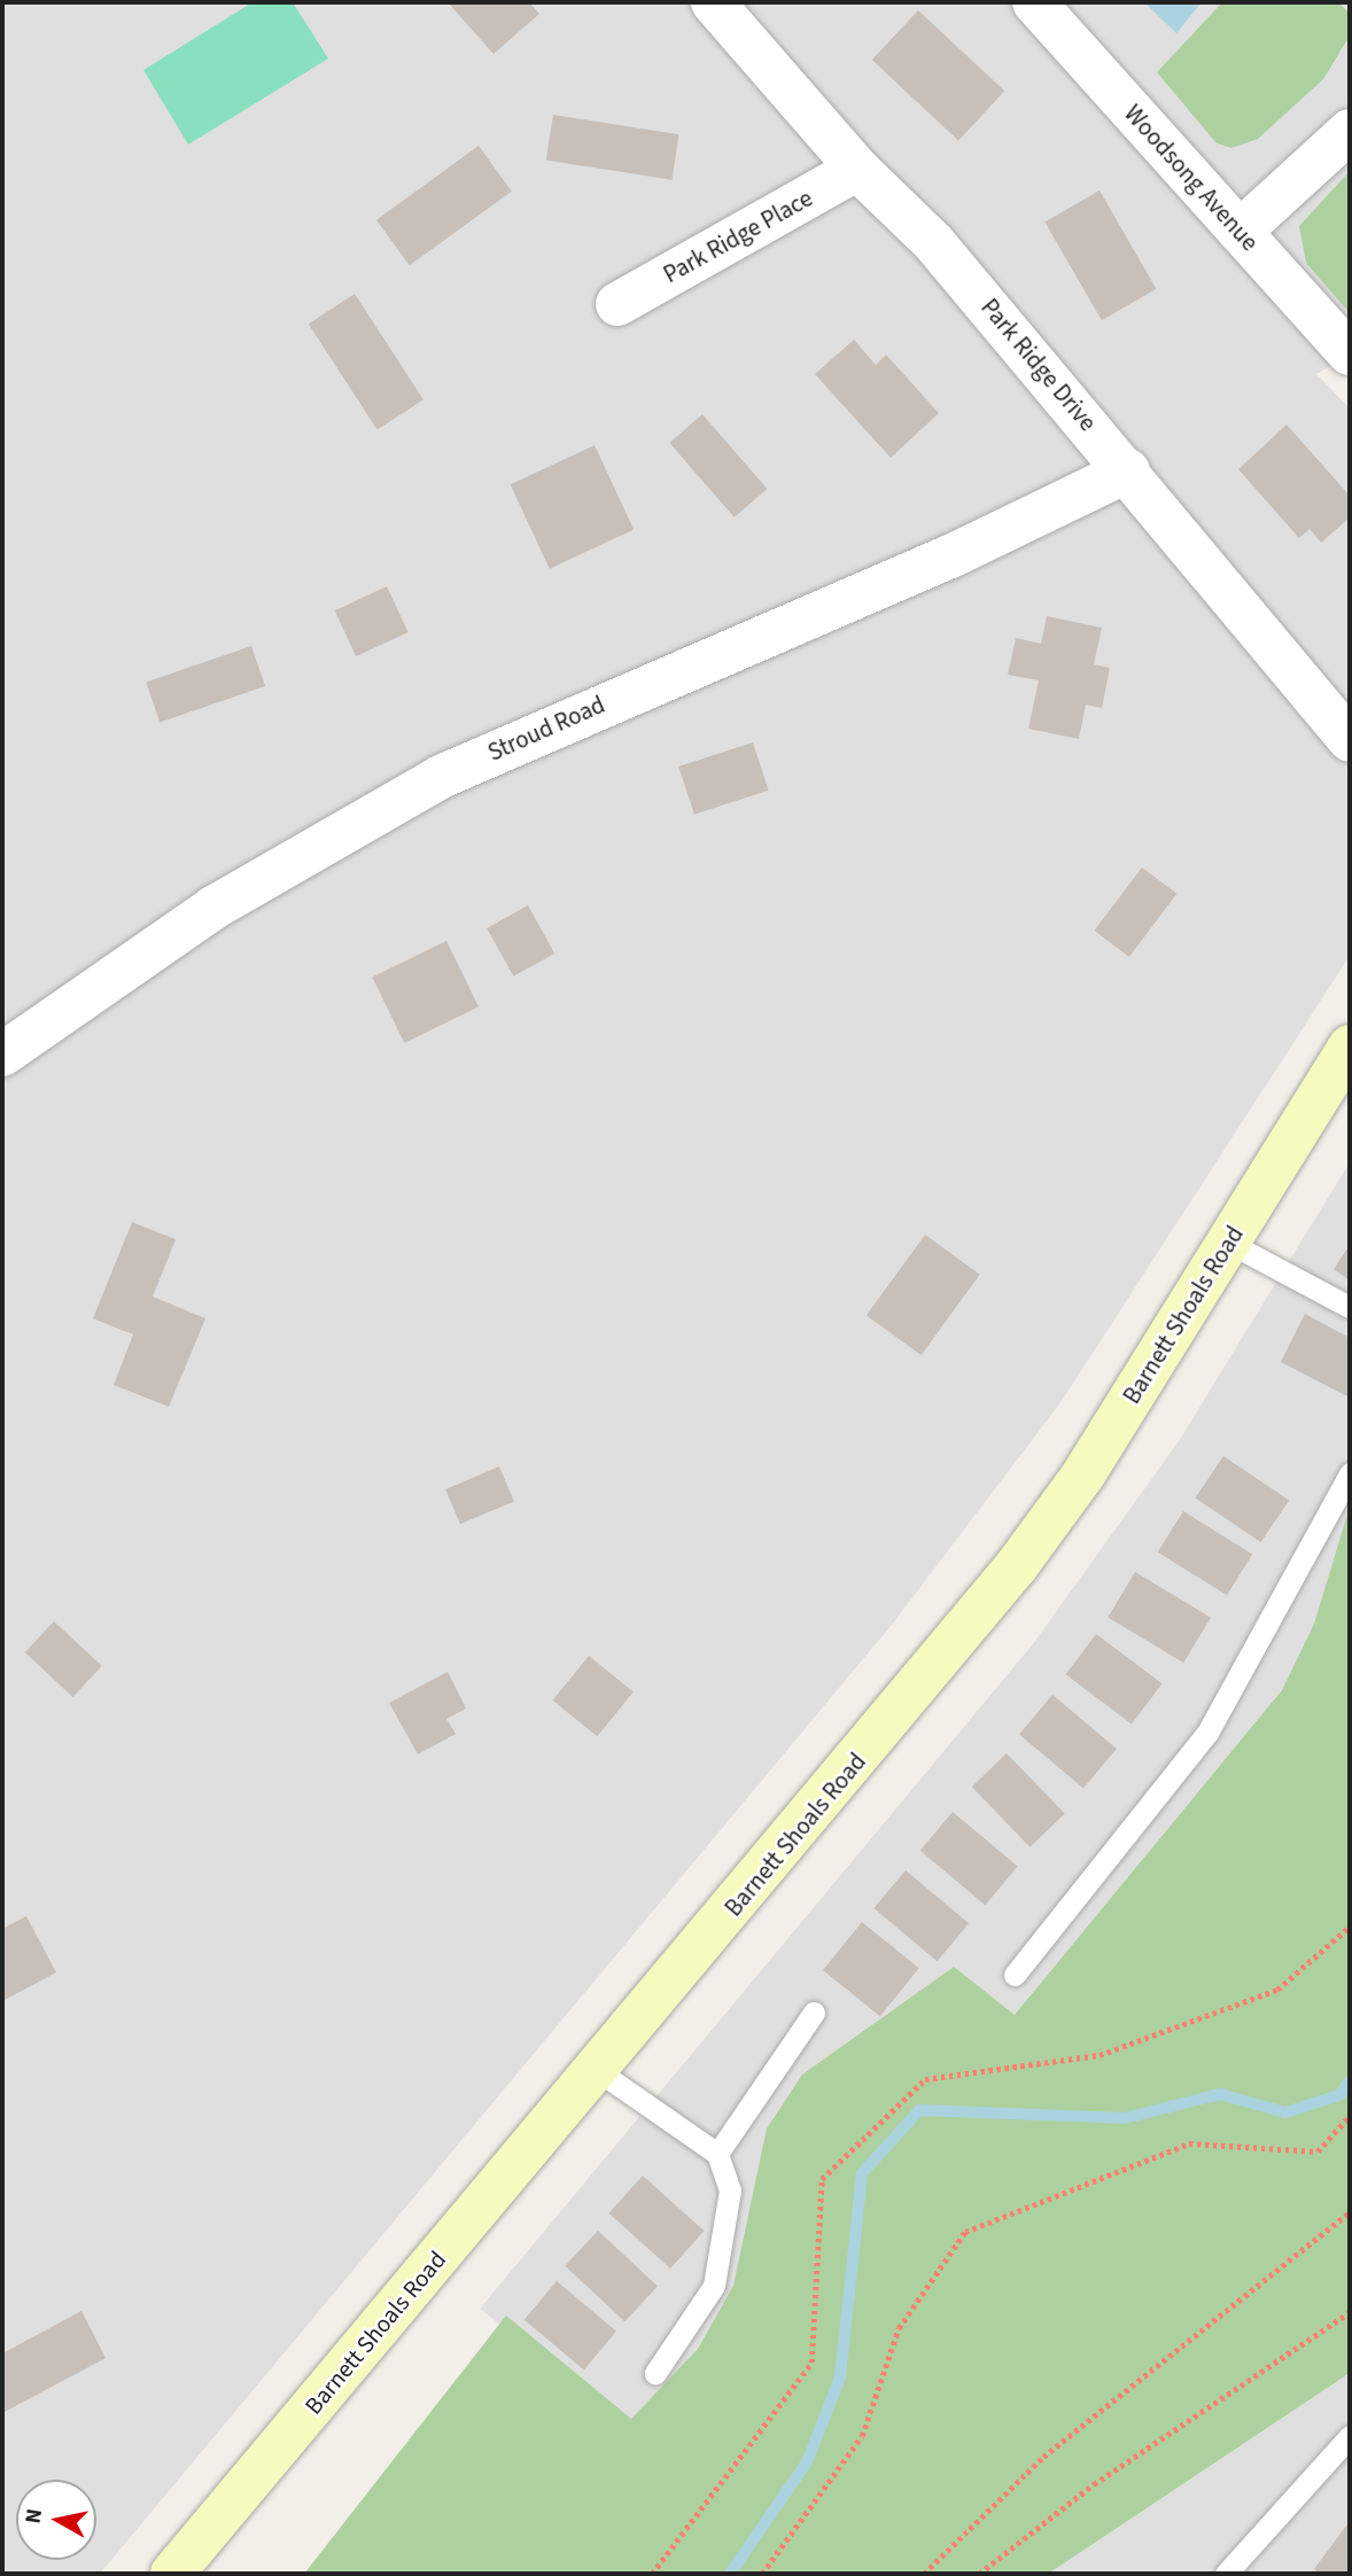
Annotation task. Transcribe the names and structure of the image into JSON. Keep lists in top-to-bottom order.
{
  "streets": {
    "main road": ["Barnett Shoals Road"],
    "street": [
      "Woodsong Avenue",
      "Park Ridge Place",
      "Park Ridge Drive",
      "Stroud Road"
    ]
  },
  "crossings": [
    ["Park Ridge Place", "Park Ridge Drive"],
    ["Park Ridge Drive", "Stroud Road"]
  ],
  "north": "left"
}
